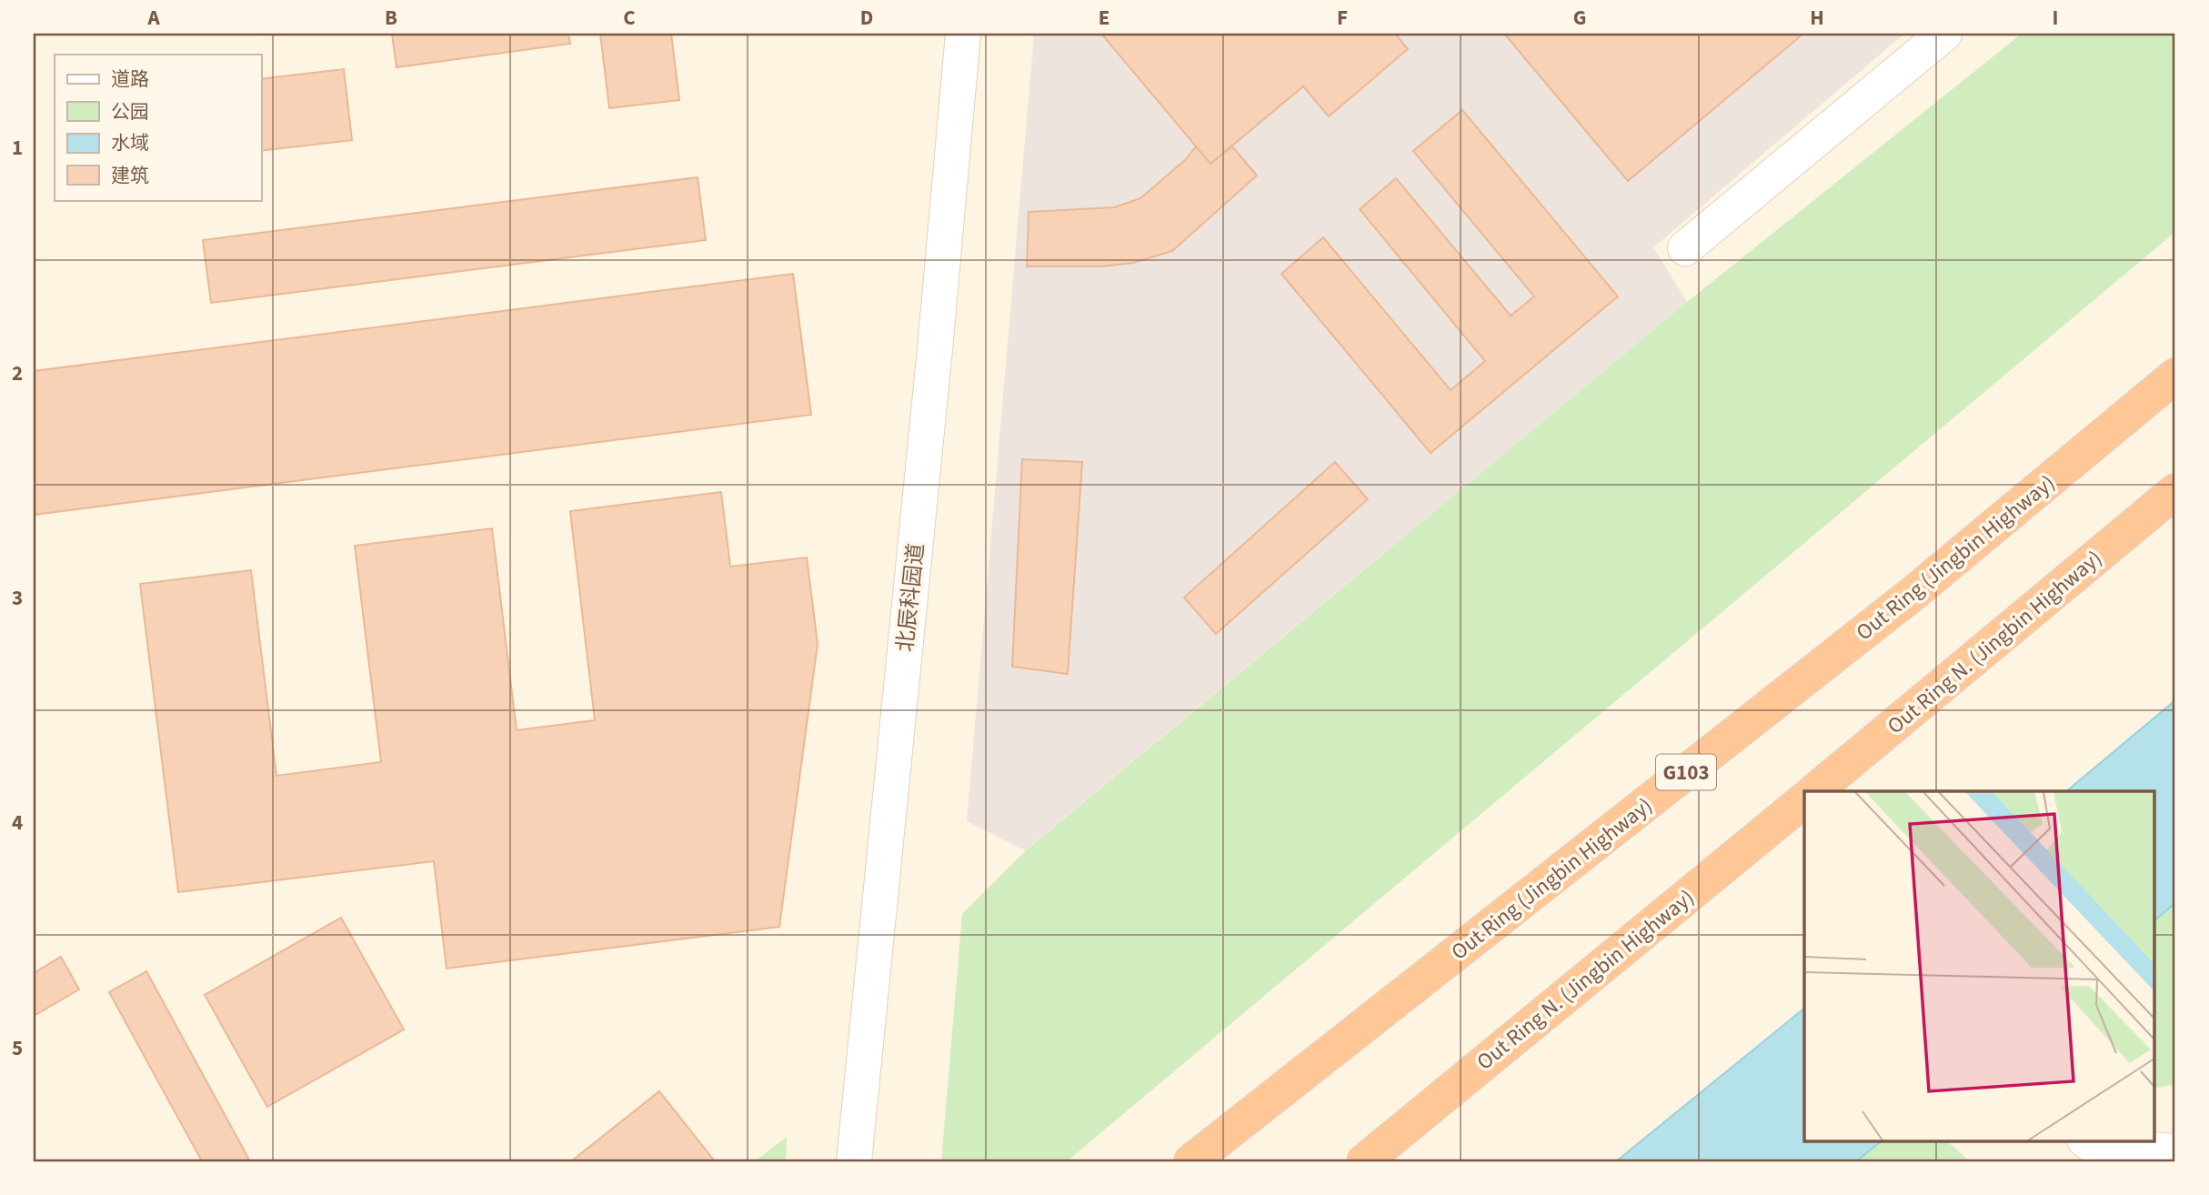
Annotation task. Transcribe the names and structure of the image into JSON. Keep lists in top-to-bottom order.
{
  "streets": {
    "highway": ["Out Ring (Jingbin Highway)", "Out Ring N. (Jingbin Highway)", "G103"],
    "street": ["北辰科园道"]
  },
  "legend": [
    "道路",
    "公园",
    "水域",
    "建筑"
  ],
  "grid": {
    "columns": [
      "A",
      "B",
      "C",
      "D",
      "E",
      "F",
      "G",
      "H",
      "I"
    ],
    "rows": [
      "1",
      "2",
      "3",
      "4",
      "5"
    ]
  }
}
